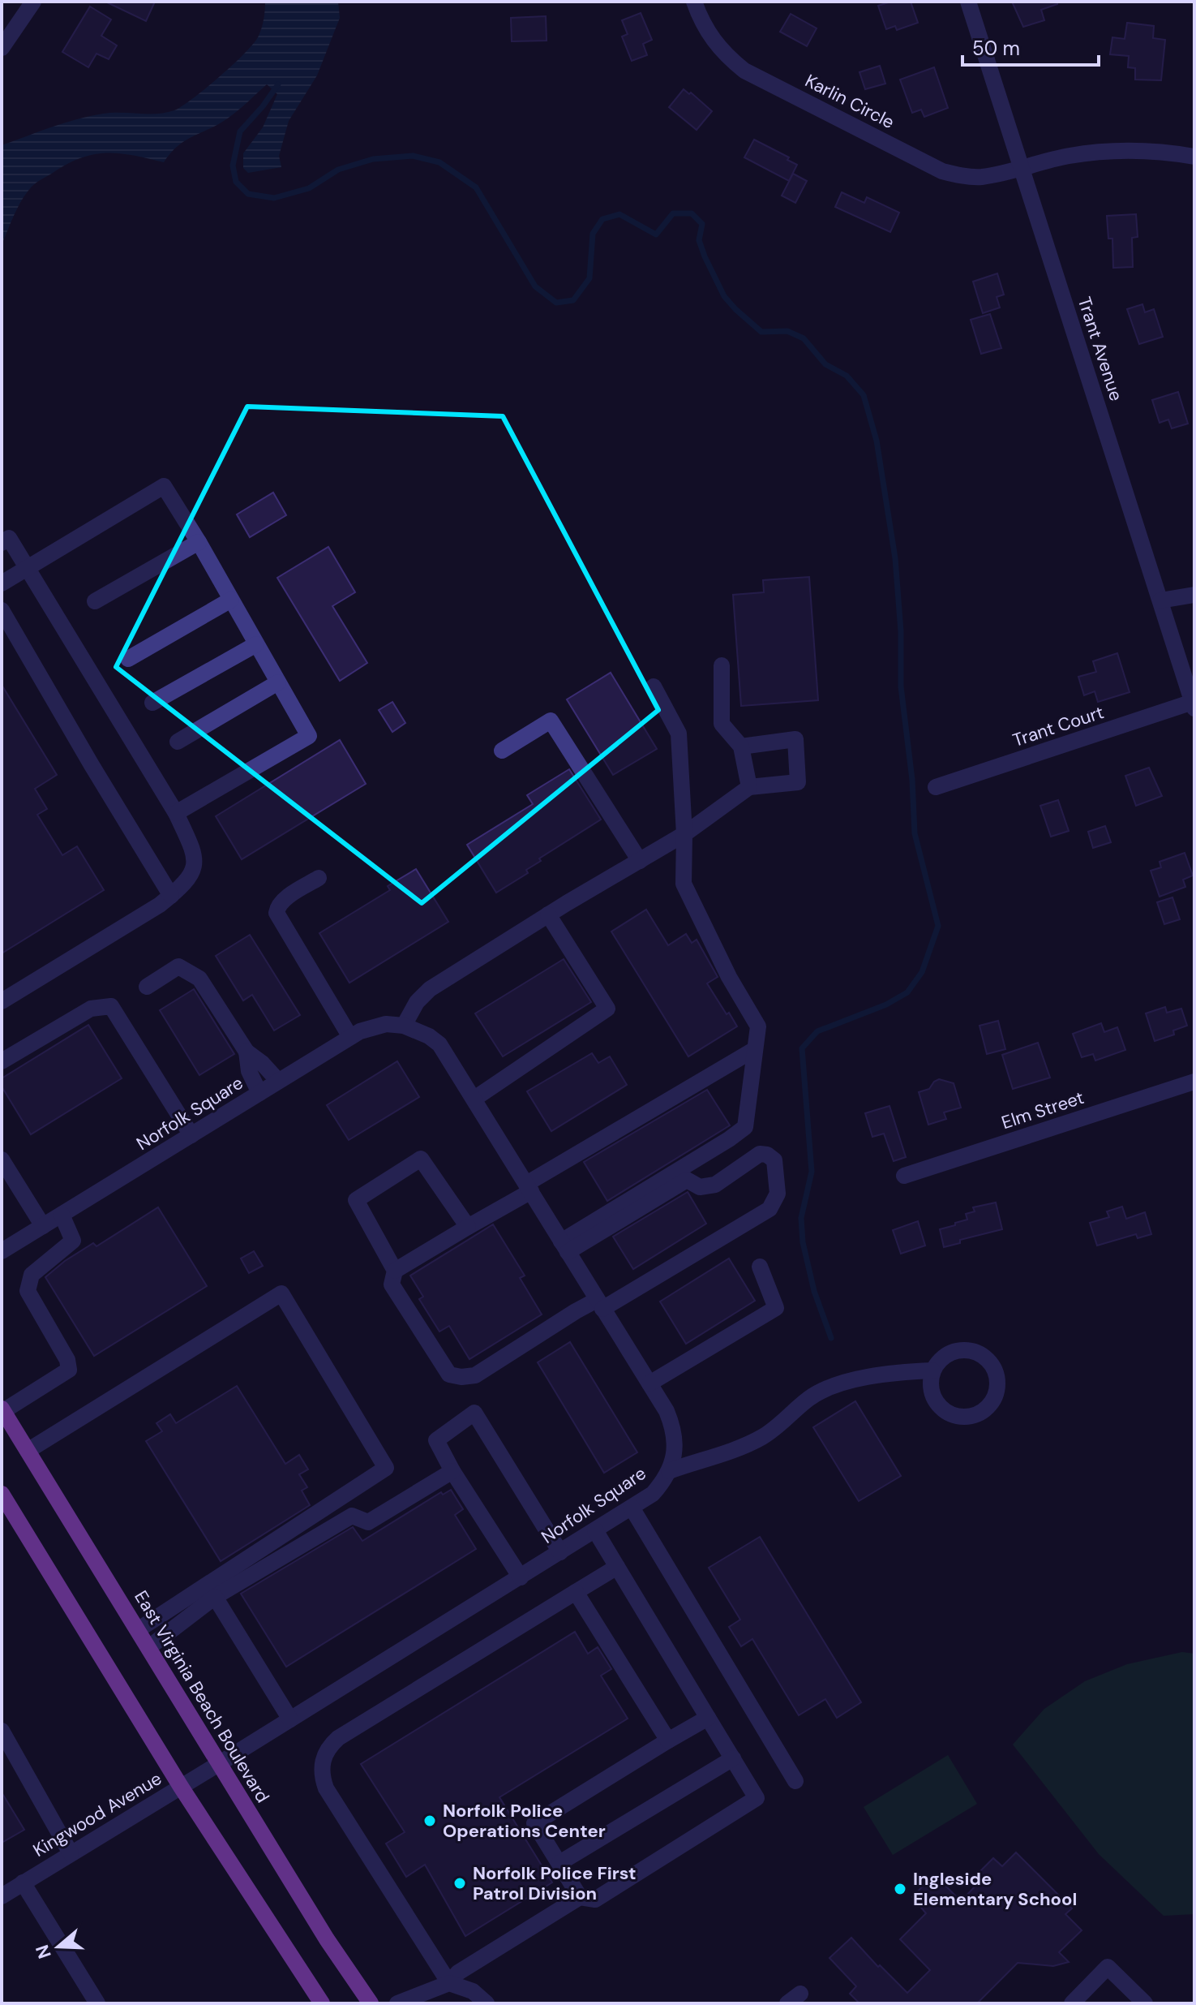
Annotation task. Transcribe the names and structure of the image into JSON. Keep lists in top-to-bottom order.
{
  "streets": {
    "main road": ["East Virginia Beach Boulevard"],
    "street": [
      "Karlin Circle",
      "Trant Avenue",
      "Trant Court",
      "Elm Street",
      "Norfolk Square",
      "Kingwood Avenue"
    ]
  },
  "crossings": [
    ["Karlin Circle", "Trant Avenue"],
    ["Trant Avenue", "Trant Court"],
    ["Norfolk Square", "East Virginia Beach Boulevard"],
    ["Norfolk Square", "Kingwood Avenue"]
  ],
  "places": ["Norfolk Police Operations Center", "Norfolk Police First Patrol Division", "Ingleside Elementary School"],
  "scale_bar": "50 m",
  "north": "left"
}
